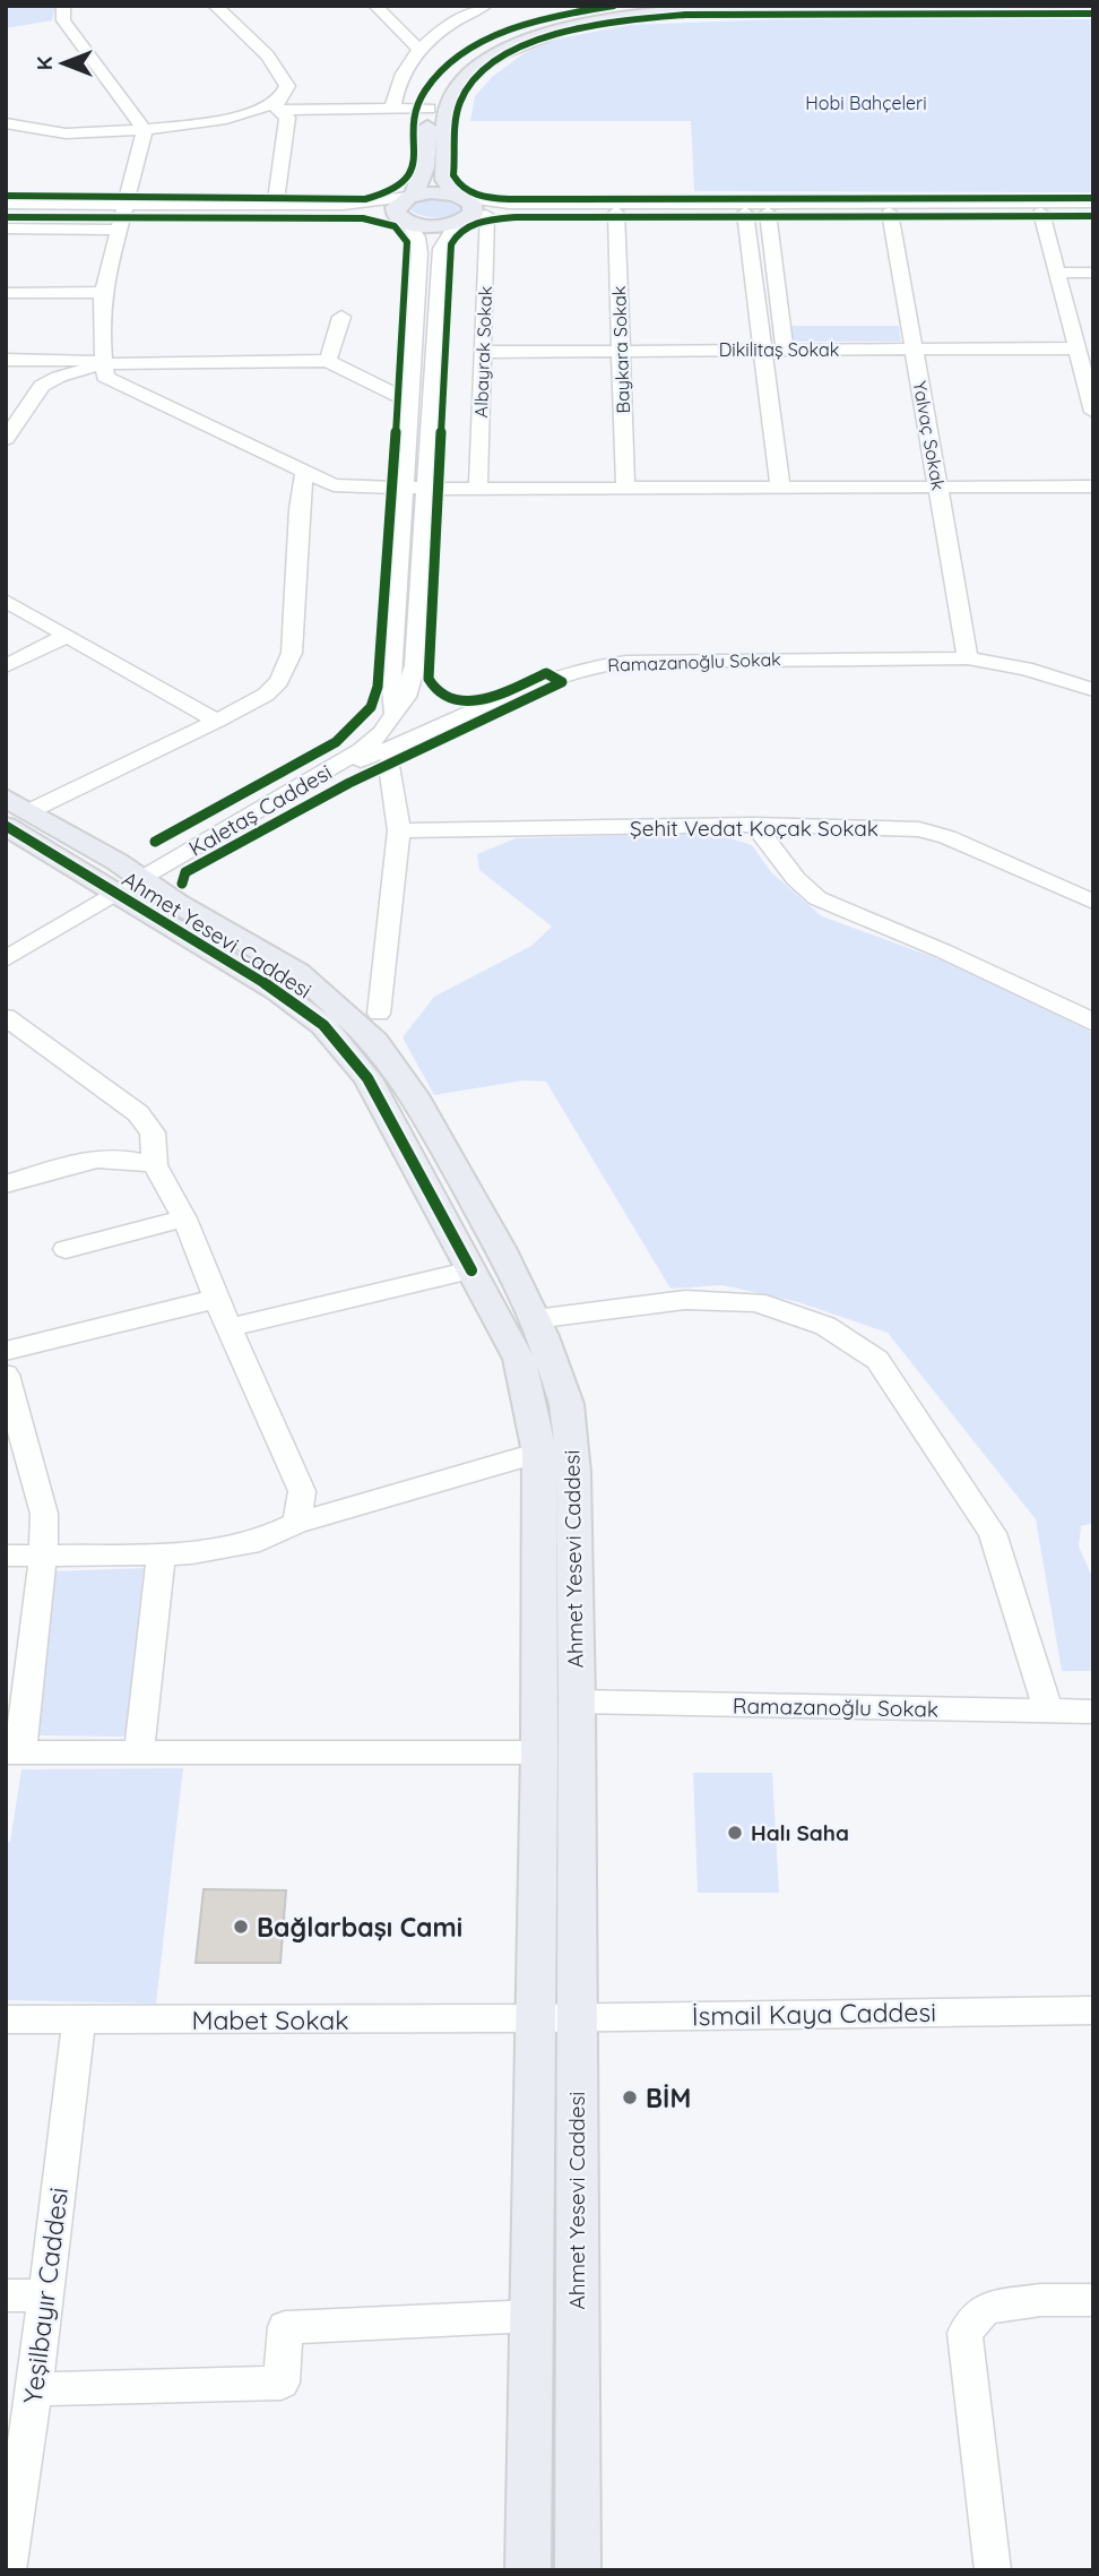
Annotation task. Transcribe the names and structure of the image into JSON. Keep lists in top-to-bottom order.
{
  "streets": {
    "main road": ["Ahmet Yesevi Caddesi"],
    "street": [
      "Baykara Sokak",
      "Dikilitaş Sokak",
      "Albayrak Sokak",
      "Yalvaç Sokak",
      "Ramazanoğlu Sokak",
      "Kaletaş Caddesi",
      "Şehit Vedat Koçak Sokak",
      "İsmail Kaya Caddesi",
      "Mabet Sokak",
      "Yeşilbayır Caddesi"
    ]
  },
  "crossings": [
    ["Baykara Sokak", "Dikilitaş Sokak"],
    ["Dikilitaş Sokak", "Albayrak Sokak"],
    ["Dikilitaş Sokak", "Yalvaç Sokak"],
    ["Yalvaç Sokak", "Ramazanoğlu Sokak"],
    ["Ramazanoğlu Sokak", "Kaletaş Caddesi"],
    ["Ramazanoğlu Sokak", "Ahmet Yesevi Caddesi"],
    ["Kaletaş Caddesi", "Ahmet Yesevi Caddesi"],
    ["Ahmet Yesevi Caddesi", "İsmail Kaya Caddesi"],
    ["Ahmet Yesevi Caddesi", "Mabet Sokak"],
    ["İsmail Kaya Caddesi", "Mabet Sokak"],
    ["Mabet Sokak", "Yeşilbayır Caddesi"]
  ],
  "parks": ["Hobi Bahçeleri"],
  "places": ["Halı Saha", "Bağlarbaşı Cami", "BİM"],
  "north": "left"
}
